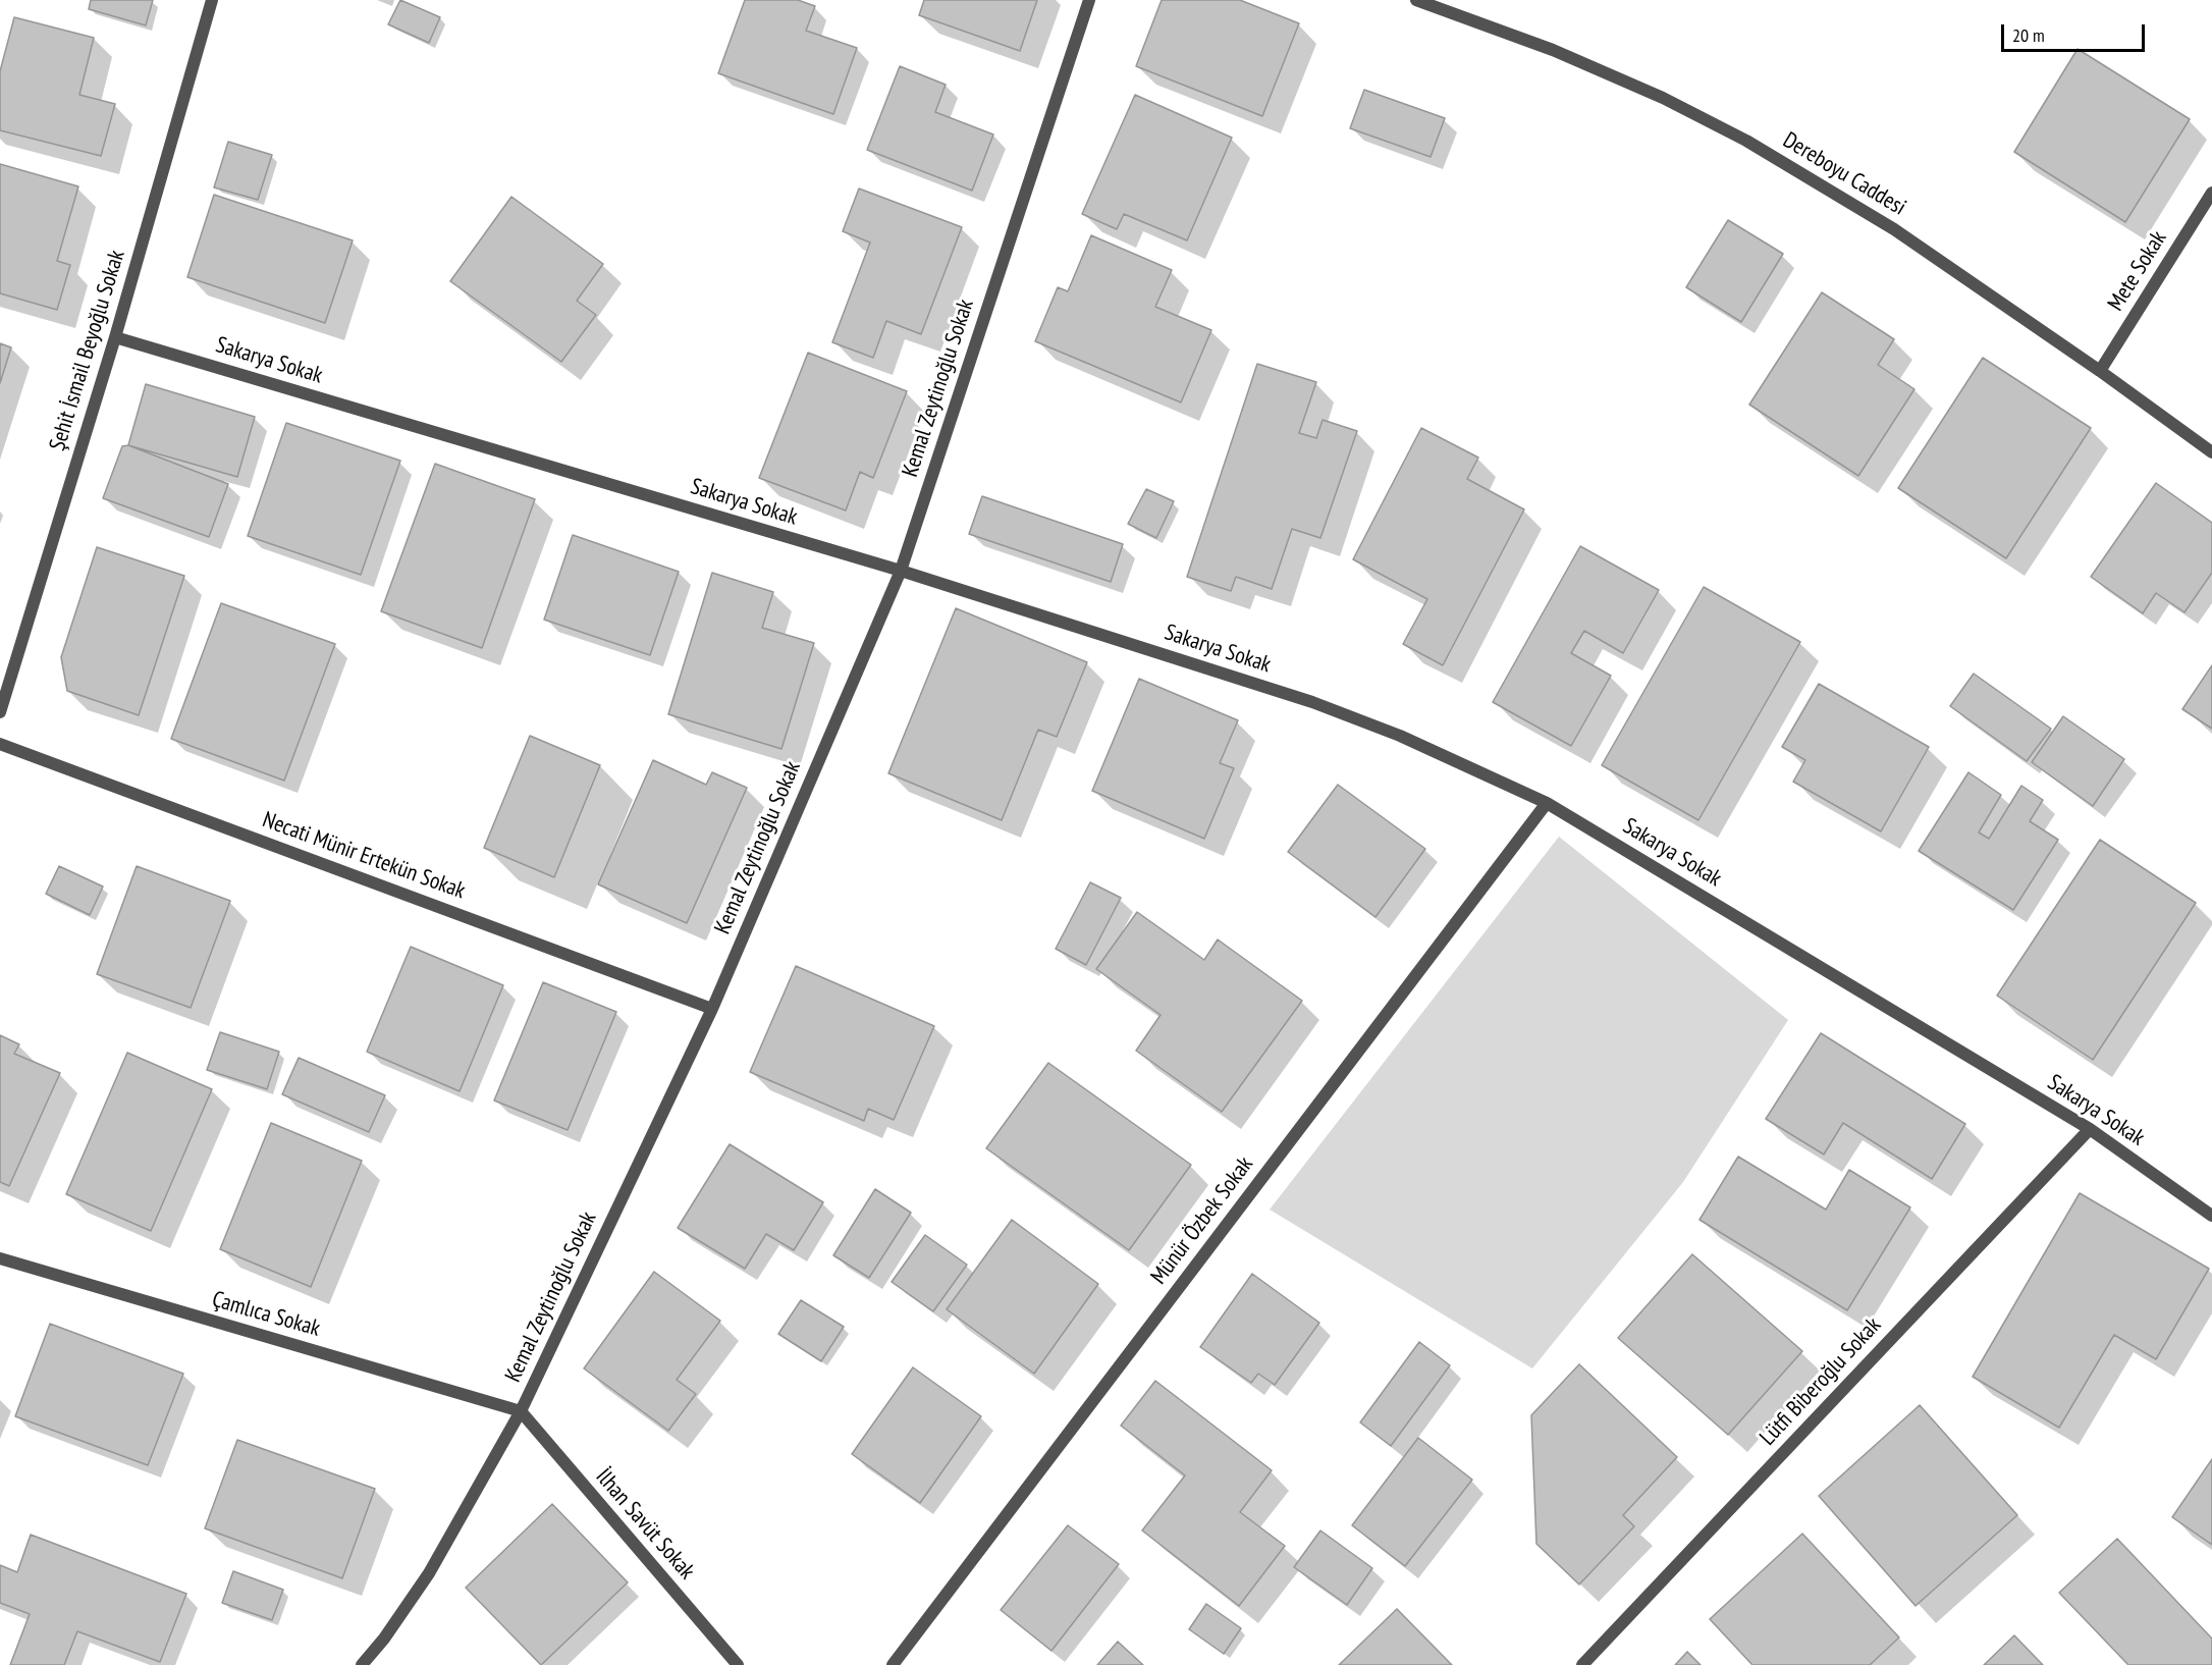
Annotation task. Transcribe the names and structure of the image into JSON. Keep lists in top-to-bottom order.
{
  "streets": {
    "street": [
      "Dereboyu Caddesi",
      "Mete Sokak",
      "Şehit İsmail Beyoğlu Sokak",
      "Sakarya Sokak",
      "Kemal Zeytinoğlu Sokak",
      "Necati Münir Ertekün Sokak",
      "Münür Özbek Sokak",
      "Çamlıca Sokak",
      "Lütfi Biberoğlu Sokak",
      "İlhan Savüt Sokak"
    ]
  },
  "crossings": [
    ["Dereboyu Caddesi", "Mete Sokak"],
    ["Şehit İsmail Beyoğlu Sokak", "Sakarya Sokak"],
    ["Sakarya Sokak", "Kemal Zeytinoğlu Sokak"],
    ["Sakarya Sokak", "Münür Özbek Sokak"],
    ["Sakarya Sokak", "Lütfi Biberoğlu Sokak"],
    ["Kemal Zeytinoğlu Sokak", "Necati Münir Ertekün Sokak"],
    ["Kemal Zeytinoğlu Sokak", "Çamlıca Sokak"],
    ["Kemal Zeytinoğlu Sokak", "İlhan Savüt Sokak"],
    ["Çamlıca Sokak", "İlhan Savüt Sokak"]
  ],
  "scale_bar": "20 m"
}
